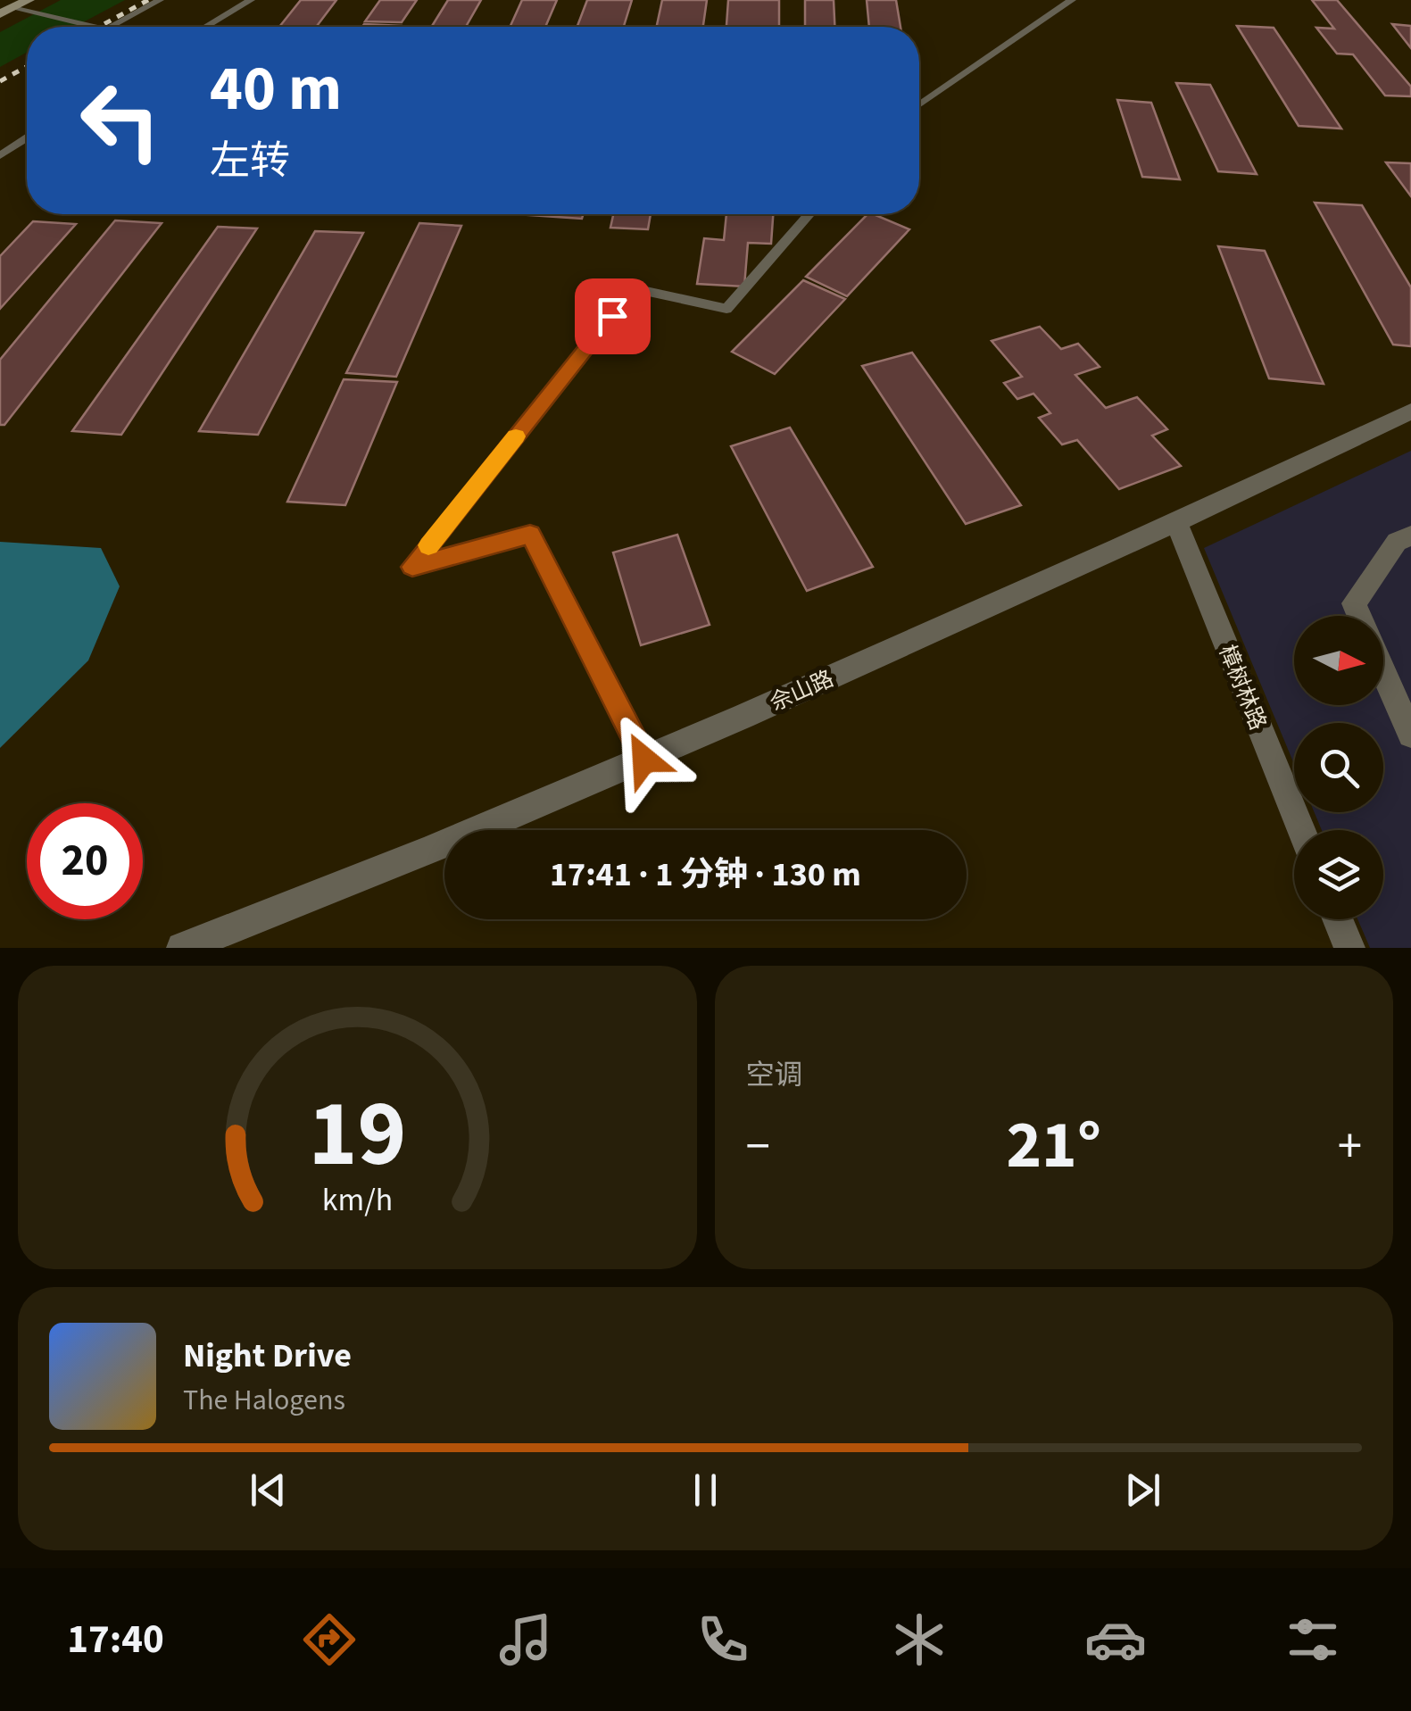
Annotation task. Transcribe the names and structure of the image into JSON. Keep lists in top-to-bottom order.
{
  "streets": {
    "street": ["樟树林路", "佘山路"]
  },
  "crossings": [
    ["樟树林路", "佘山路"]
  ],
  "north": "right",
  "page": {
    "turn": ["40 m", "左转"],
    "limit": "20",
    "trip": "17:41 · 1 分钟 · 130 m",
    "tile": "空调",
    "heat": ["−", "21°", "+"],
    "song": ["Night Drive", "The Halogens"],
    "tabs": "17:40",
    "gauge": ["19", "km/h"]
  }
}
